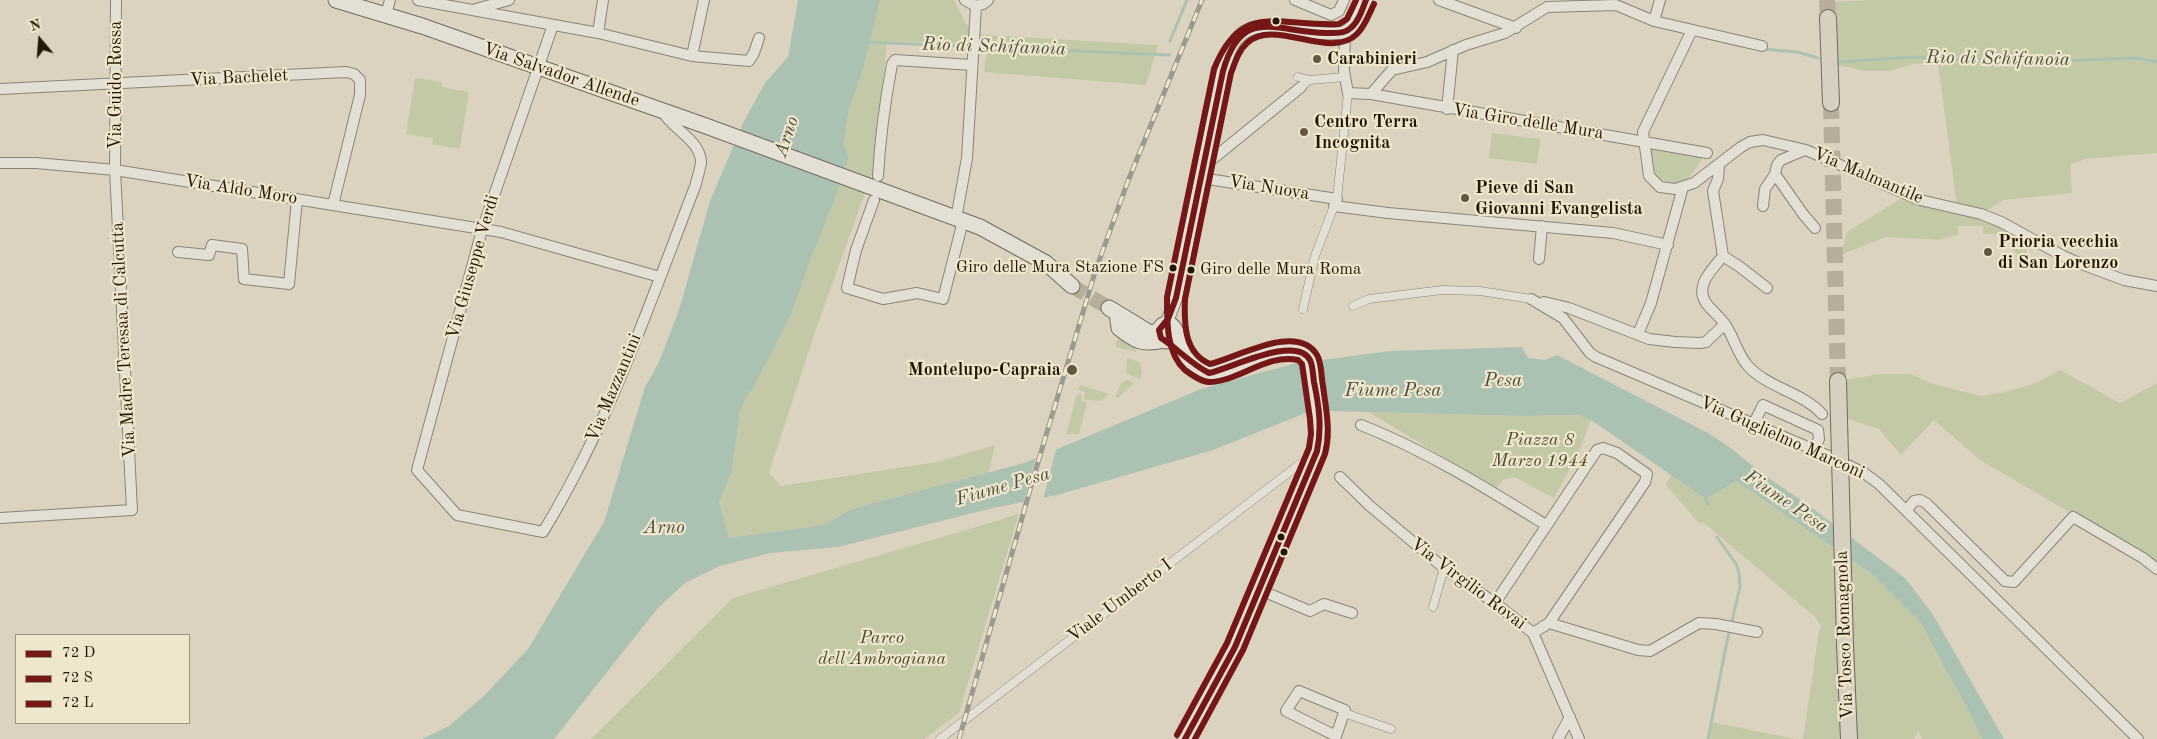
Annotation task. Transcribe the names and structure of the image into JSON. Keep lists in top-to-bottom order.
{
  "streets": {
    "main road": ["Via Salvador Allende", "Via Tosco Romagnola"],
    "street": [
      "Via Bachelet",
      "Via Guido Rossa",
      "Via Giro delle Mura",
      "Via Malmantile",
      "Via Nuova",
      "Via Aldo Moro",
      "Via Giuseppe Verdi",
      "Via Madre Teresaa di Calcutta",
      "Via Mazzantini",
      "Via Guglielmo Marconi",
      "Via Virgilio Rovai",
      "Viale Umberto I"
    ]
  },
  "crossings": [
    ["Via Salvador Allende", "Via Giuseppe Verdi"],
    ["Via Salvador Allende", "Via Mazzantini"],
    ["Via Bachelet", "Via Guido Rossa"],
    ["Via Bachelet", "Via Aldo Moro"],
    ["Via Guido Rossa", "Via Aldo Moro"],
    ["Via Guido Rossa", "Via Madre Teresaa di Calcutta"],
    ["Via Aldo Moro", "Via Giuseppe Verdi"],
    ["Via Aldo Moro", "Via Madre Teresaa di Calcutta"],
    ["Via Aldo Moro", "Via Mazzantini"],
    ["Via Giuseppe Verdi", "Via Mazzantini"]
  ],
  "water": [
    "Rio di Schifanoia",
    "Arno",
    "Pesa",
    "Fiume Pesa"
  ],
  "parks": ["Piazza 8 Marzo 1944", "Parco dell'Ambrogiana"],
  "places": [
    "Carabinieri",
    "Centro Terra Incognita",
    "Pieve di San Giovanni Evangelista",
    "Prioria vecchia di San Lorenzo",
    "Giro delle Mura Stazione FS",
    "Giro delle Mura Roma",
    "Montelupo-Capraia"
  ],
  "legend": ["72 D", "72 S", "72 L"],
  "north": "top"
}
